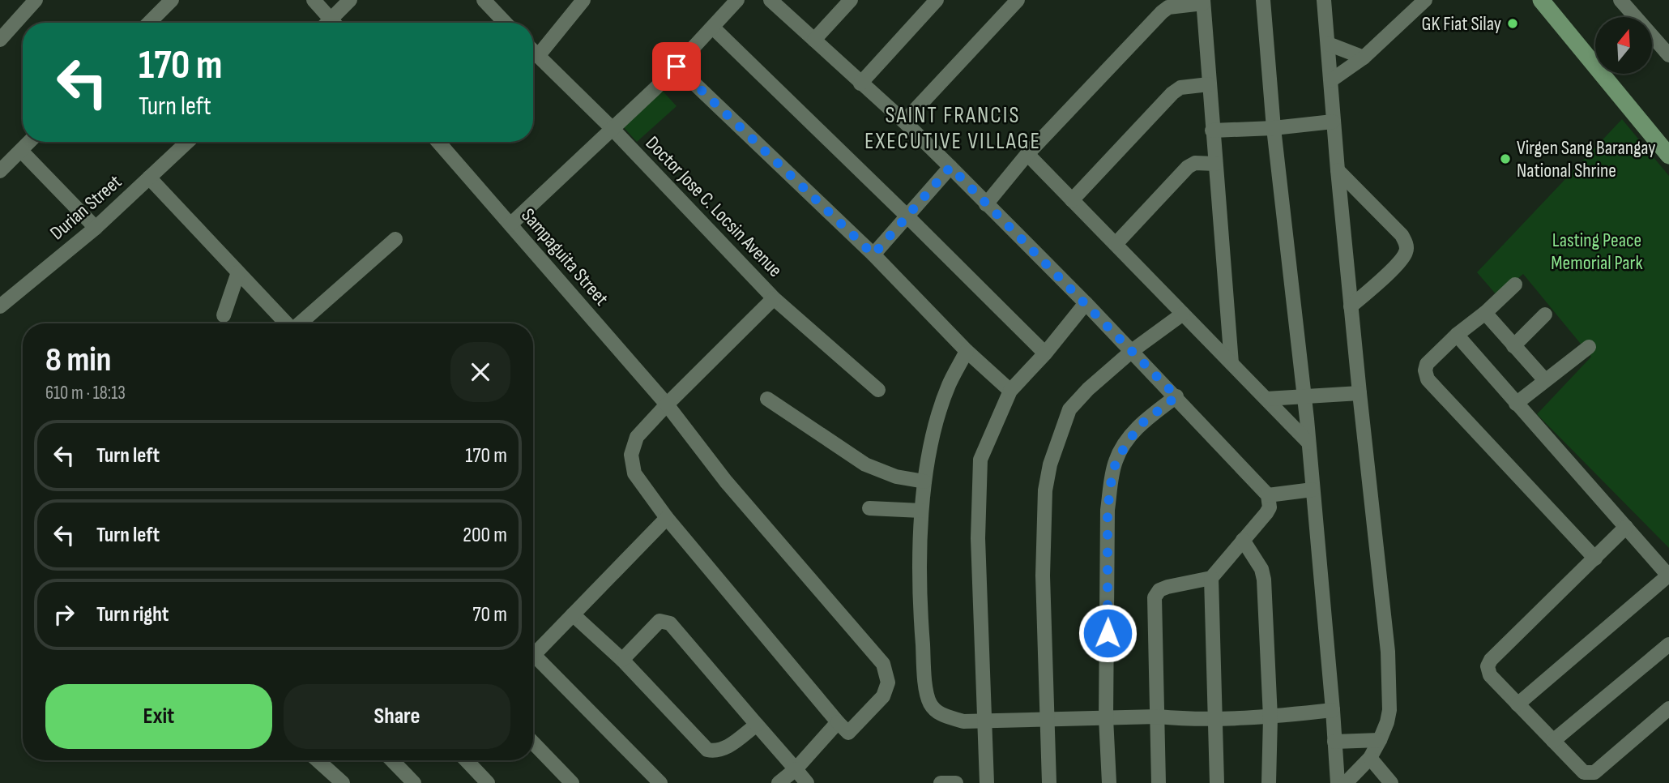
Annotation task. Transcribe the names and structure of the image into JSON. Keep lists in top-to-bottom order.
{
  "streets": {
    "street": ["Doctor Jose C. Locsin Avenue", "Durian Street", "Sampaguita Street"]
  },
  "districts": ["SAINT FRANCIS EXECUTIVE VILLAGE"],
  "parks": ["Lasting Peace Memorial Park"],
  "places": ["GK Fiat Silay", "Virgen Sang Barangay National Shrine"],
  "north": "top",
  "page": {
    "turn": ["170 m", "Turn left"],
    "heading": ["8 min", "610 m · 18:13"],
    "list": [
      {
        "name": "Turn left",
        "value": "170 m"
      },
      {
        "name": "Turn left",
        "value": "200 m"
      },
      {
        "name": "Turn right",
        "value": "70 m"
      }
    ],
    "buttons": ["Exit", "Share"]
  }
}
